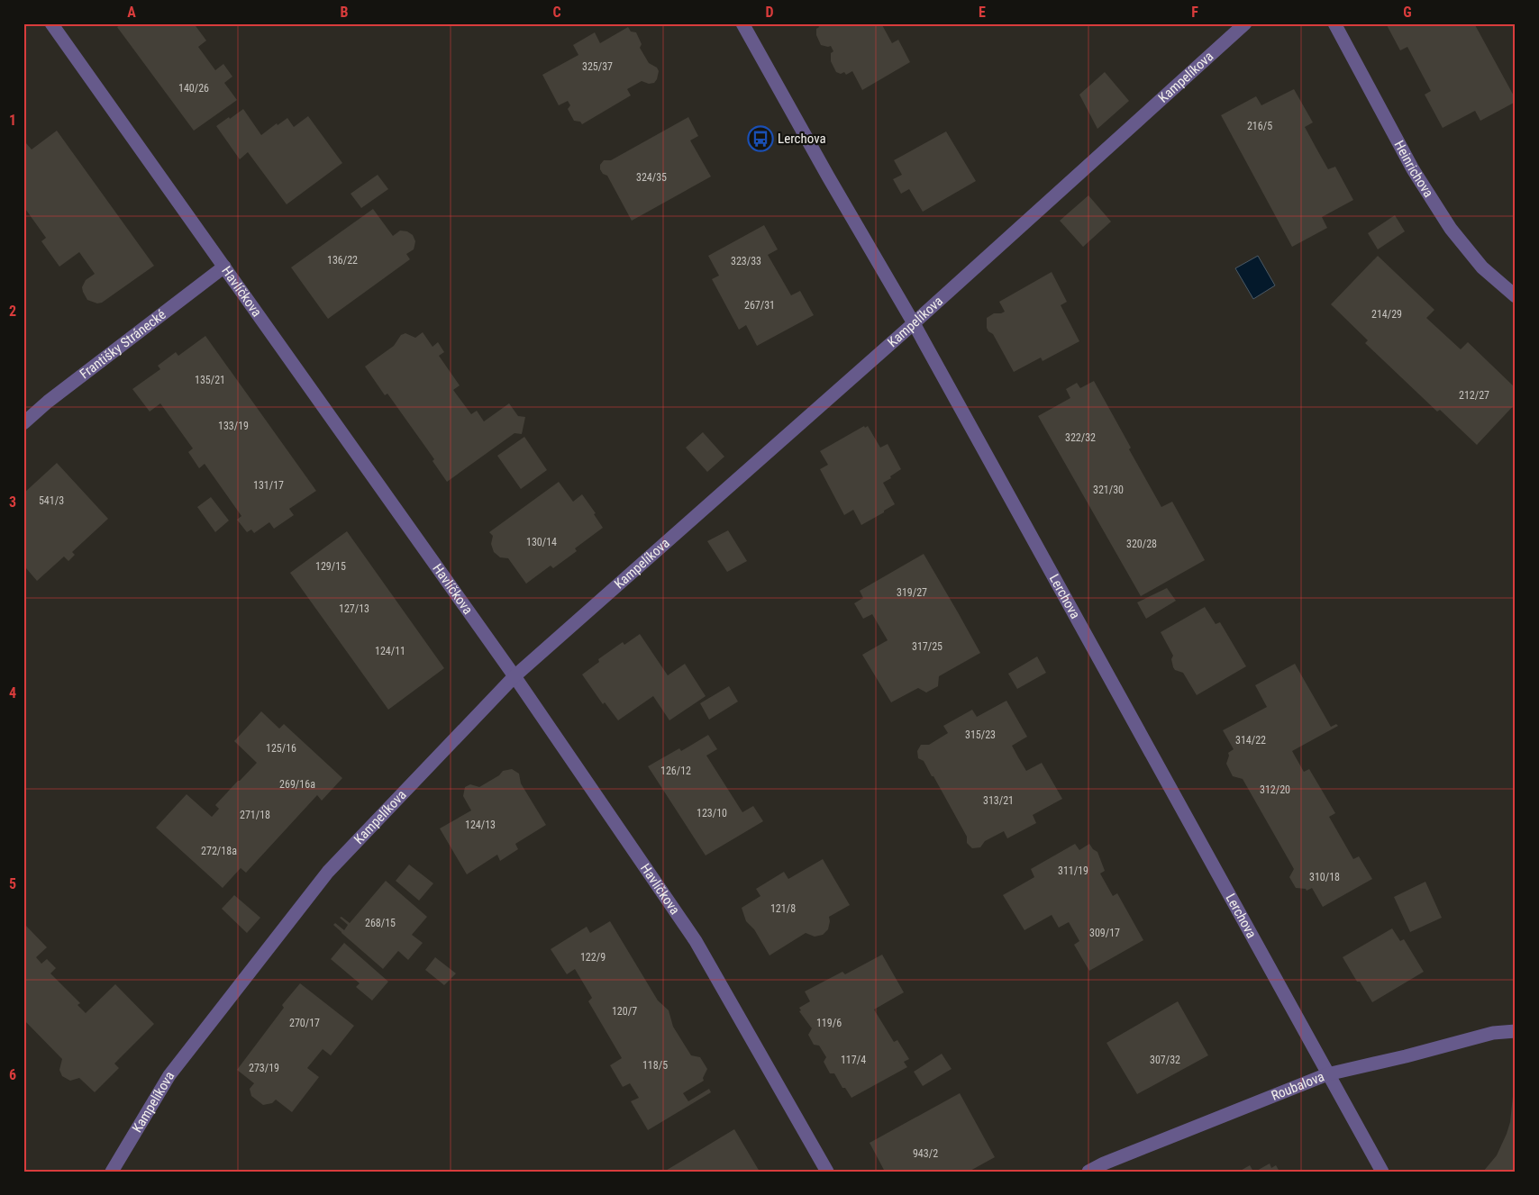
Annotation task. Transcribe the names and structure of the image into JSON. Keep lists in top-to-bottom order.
{
  "streets": {
    "street": [
      "Kampelíkova",
      "Heinrichova",
      "Havlíčkova",
      "Františky Stránecké",
      "Lerchova",
      "Roubalova"
    ]
  },
  "crossings": [
    ["Kampelíkova", "Havlíčkova"],
    ["Kampelíkova", "Lerchova"],
    ["Havlíčkova", "Františky Stránecké"],
    ["Lerchova", "Roubalova"]
  ],
  "places": {
    "bus stop": ["Lerchova"]
  },
  "house_numbers": [
    "325/37",
    "140/26",
    "216/5",
    "324/35",
    "136/22",
    "323/33",
    "267/31",
    "214/29",
    "135/21",
    "212/27",
    "133/19",
    "322/32",
    "131/17",
    "321/30",
    "541/3",
    "130/14",
    "320/28",
    "129/15",
    "319/27",
    "127/13",
    "317/25",
    "124/11",
    "315/23",
    "314/22",
    "125/16",
    "126/12",
    "269/16a",
    "312/20",
    "313/21",
    "123/10",
    "271/18",
    "124/13",
    "272/18a",
    "311/19",
    "310/18",
    "121/8",
    "268/15",
    "309/17",
    "122/9",
    "120/7",
    "270/17",
    "119/6",
    "117/4",
    "307/32",
    "118/5",
    "273/19",
    "943/2"
  ],
  "grid": {
    "columns": [
      "A",
      "B",
      "C",
      "D",
      "E",
      "F",
      "G"
    ],
    "rows": [
      "1",
      "2",
      "3",
      "4",
      "5",
      "6"
    ]
  }
}
